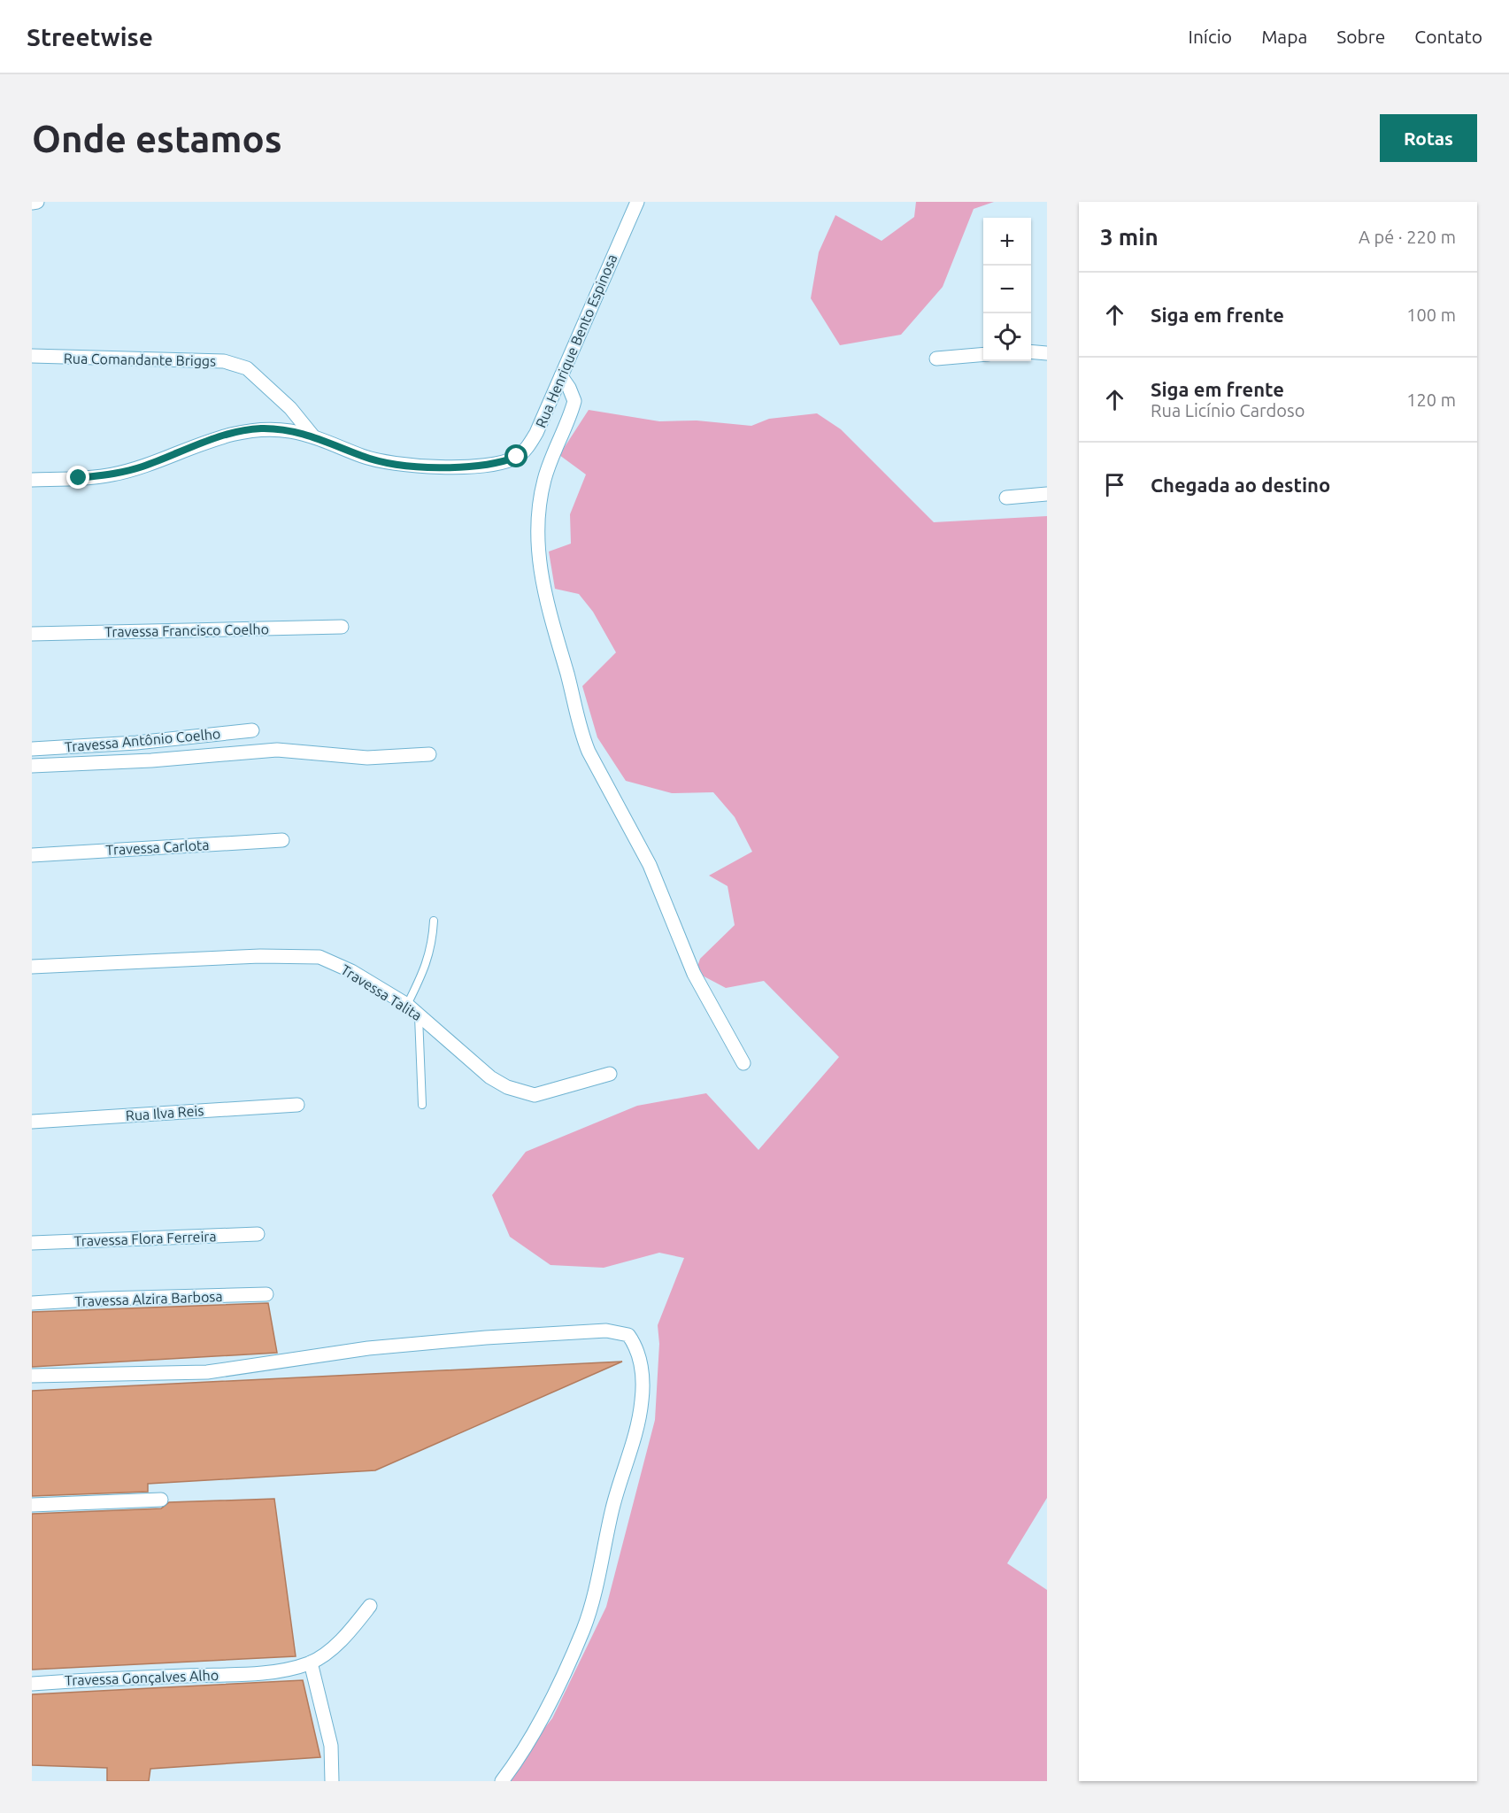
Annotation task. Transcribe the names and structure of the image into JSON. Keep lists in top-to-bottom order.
{
  "streets": {
    "street": [
      "Rua Henrique Bento Espinosa",
      "Rua Comandante Briggs",
      "Travessa Francisco Coelho",
      "Travessa Antônio Coelho",
      "Travessa Carlota",
      "Travessa Talita",
      "Rua Ilva Reis",
      "Travessa Flora Ferreira",
      "Travessa Alzira Barbosa",
      "Travessa Gonçalves Alho"
    ]
  },
  "crossings": [
    ["Rua Henrique Bento Espinosa", "Rua Comandante Briggs"]
  ],
  "page": {
    "header": "Streetwise",
    "nav": [
      "Início",
      "Mapa",
      "Sobre",
      "Contato"
    ],
    "buttons": "Rotas",
    "title": "Onde estamos",
    "heading": ["3 min", "A pé · 220 m"],
    "map_buttons": ["+", "−"],
    "list": [
      ["Siga em frente", "100 m"],
      ["Siga em frente", "Rua Licínio Cardoso", "120 m"],
      "Chegada ao destino"
    ]
  }
}
